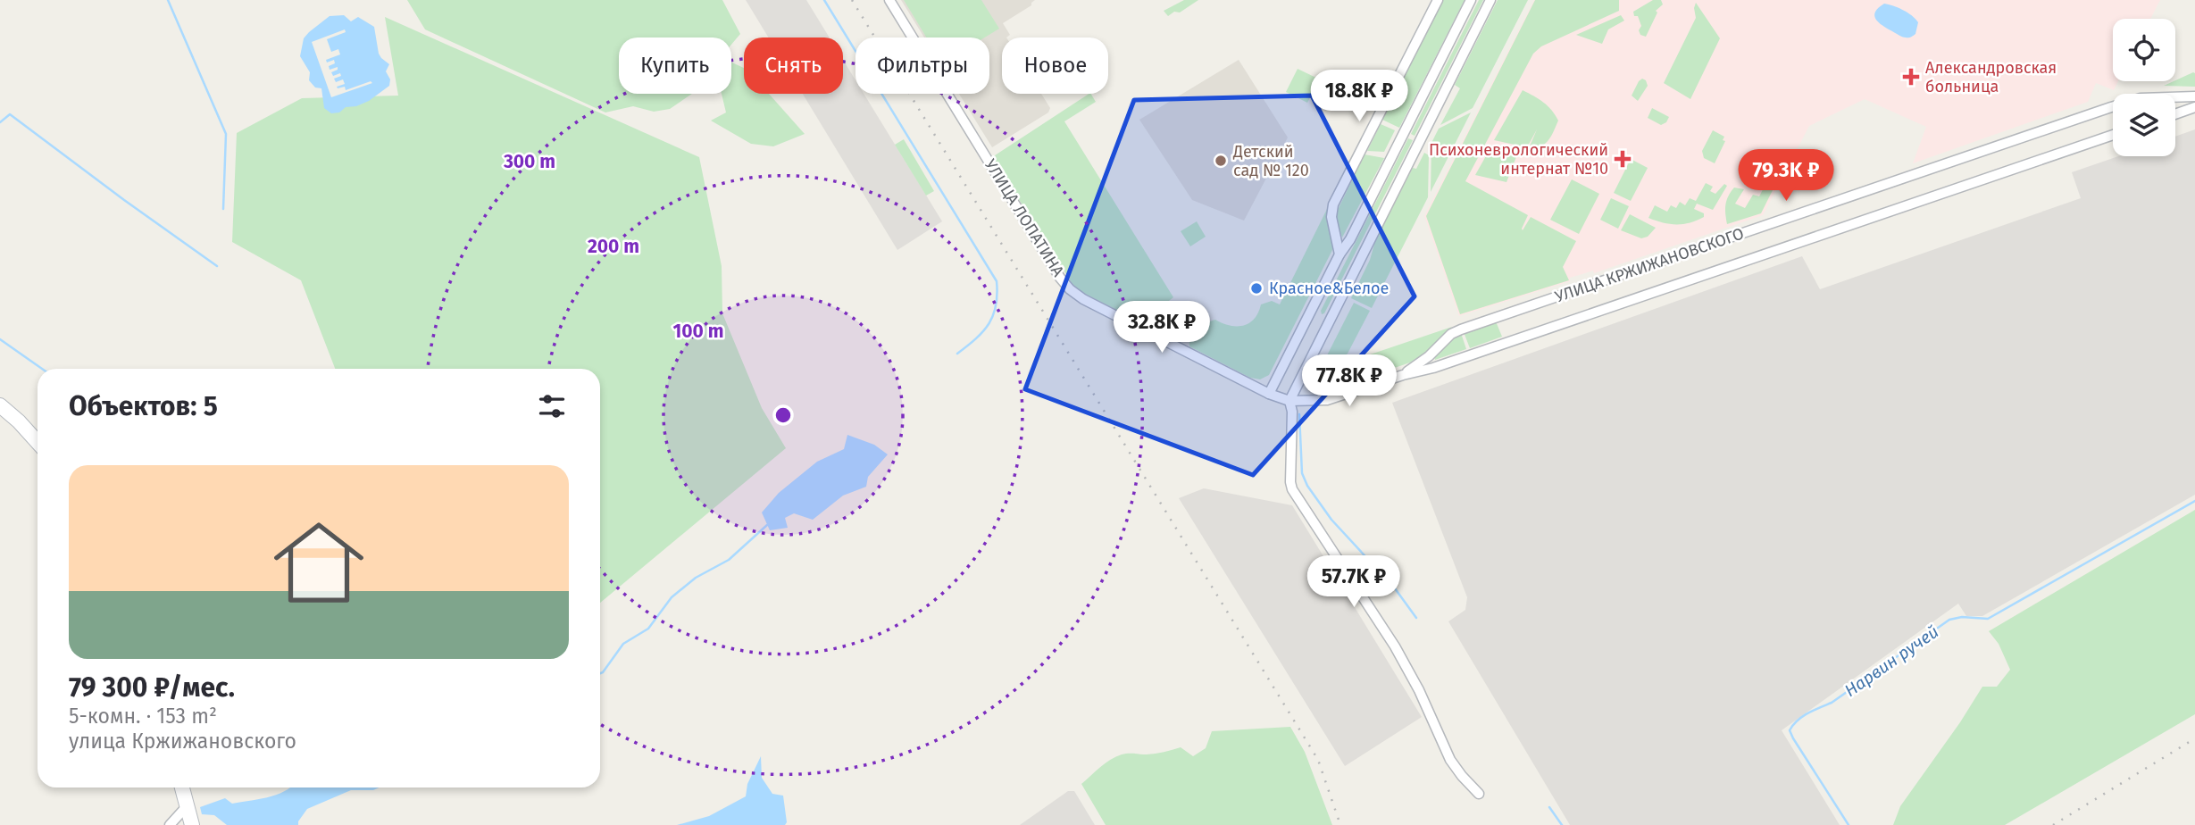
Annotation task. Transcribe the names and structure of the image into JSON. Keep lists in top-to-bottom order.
{
  "streets": {
    "street": ["УЛИЦА ЛОПАТИНА", "УЛИЦА КРЖИЖАНОВСКОГО"]
  },
  "crossings": [
    ["УЛИЦА ЛОПАТИНА", "УЛИЦА КРЖИЖАНОВСКОГО"]
  ],
  "water": ["Нарвин ручей"],
  "places": {
    "health": ["Александровская больница", "Психоневрологический интернат №10"],
    "other": ["Детский сад № 120", "Красное&Белое"]
  },
  "page": {
    "chip": [
      "Купить",
      "Снять",
      "Фильтры",
      "Новое"
    ],
    "price": [
      "18.8K ₽",
      "79.3K ₽",
      "32.8K ₽",
      "77.8K ₽",
      "57.7K ₽"
    ],
    "heading": "Объектов: 5",
    "list": [
      {
        "name": "79 300 ₽/мес.",
        "note": "5-комн. · 153 m² · улица Кржижановского"
      }
    ]
  },
  "rings": ["300 m", "200 m", "100 m"]
}
